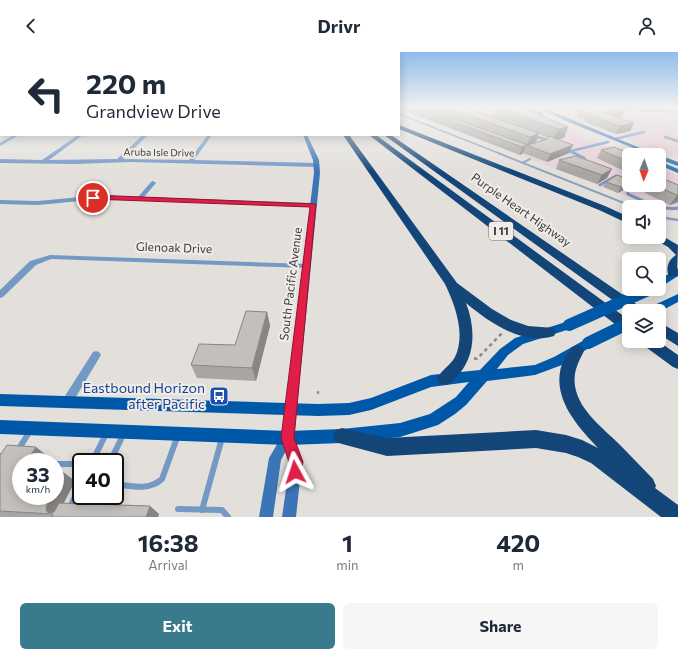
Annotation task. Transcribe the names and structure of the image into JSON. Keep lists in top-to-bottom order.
{
  "streets": {
    "highway": ["Purple Heart Highway", "I 11"],
    "street": ["Aruba Isle Drive", "Glenoak Drive", "South Pacific Avenue"]
  },
  "crossings": [
    ["Aruba Isle Drive", "South Pacific Avenue"],
    ["Glenoak Drive", "South Pacific Avenue"]
  ],
  "places": {
    "bus stop": ["Eastbound Horizon after Pacific"]
  },
  "north": "bottom",
  "page": {
    "header": "Drivr",
    "turn": ["220 m", "Grandview Drive"],
    "speed": "33 km/h",
    "limit": "40",
    "eta": [
      "16:38",
      "Arrival",
      "1",
      "min",
      "420",
      "m"
    ],
    "buttons": ["Exit", "Share"]
  }
}
